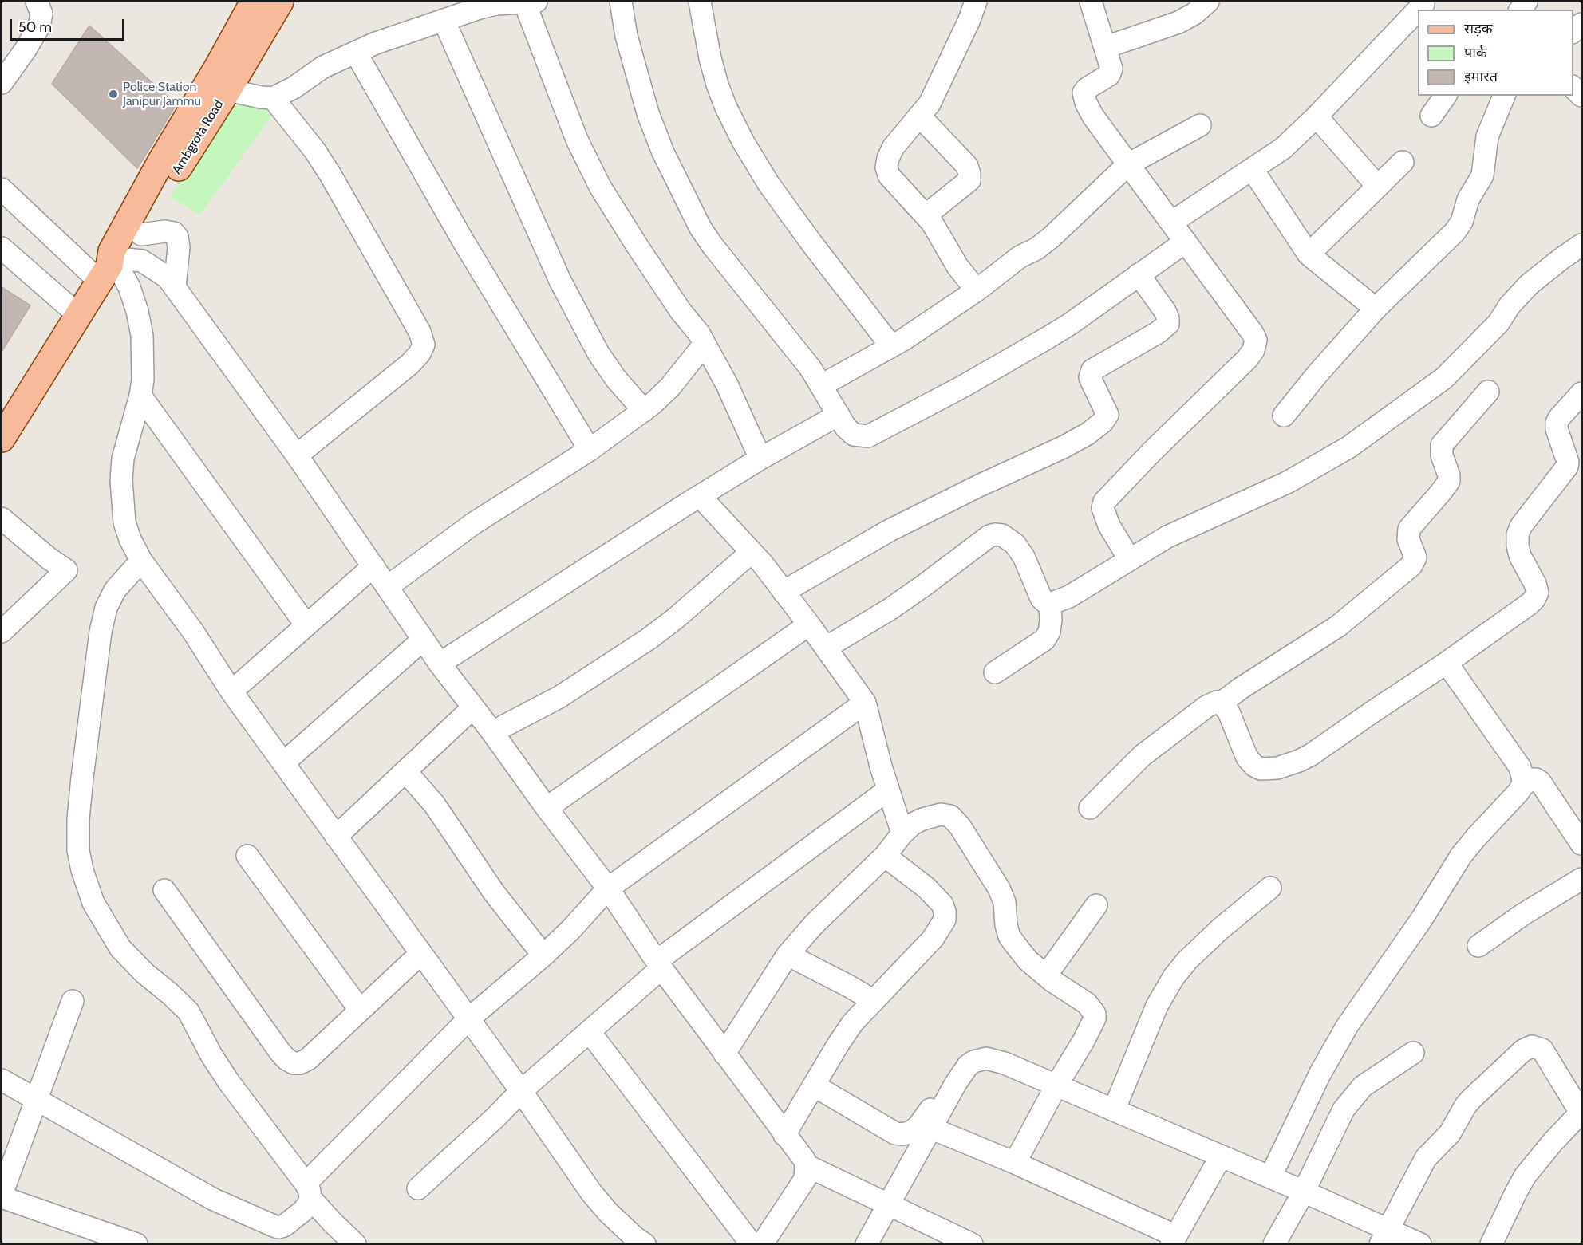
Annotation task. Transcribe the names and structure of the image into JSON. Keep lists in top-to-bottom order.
{
  "streets": {
    "main road": ["Ambgrota Road"]
  },
  "places": ["Police Station Janipur Jammu"],
  "legend": ["सड़क", "पार्क", "इमारत"],
  "scale_bar": "50 m"
}
